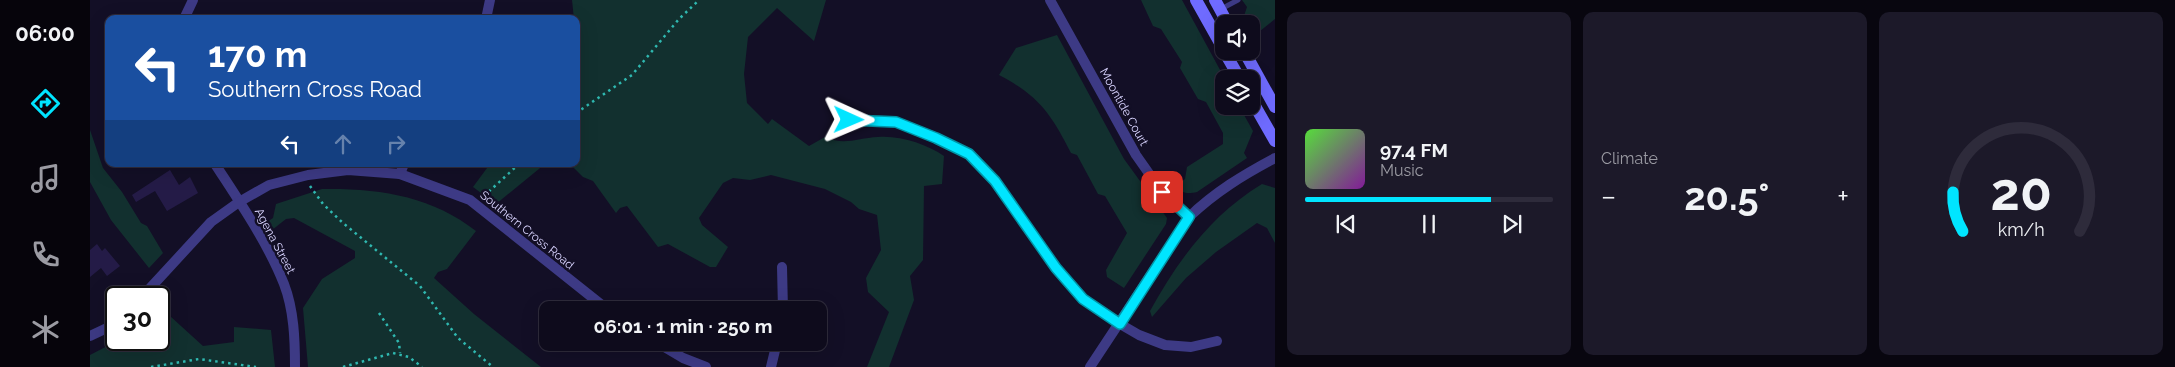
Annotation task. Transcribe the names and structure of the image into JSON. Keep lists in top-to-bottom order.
{
  "streets": {
    "street": ["Moontide Court", "Southern Cross Road", "Agena Street"]
  },
  "crossings": [
    ["Southern Cross Road", "Agena Street"]
  ],
  "page": {
    "tabs": "06:00",
    "tile": "Climate",
    "turn": ["170 m", "Southern Cross Road"],
    "song": ["97.4 FM", "Music"],
    "heat": ["−", "20.5°", "+"],
    "limit": "30",
    "trip": "06:01 · 1 min · 250 m",
    "gauge": ["20", "km/h"]
  }
}
